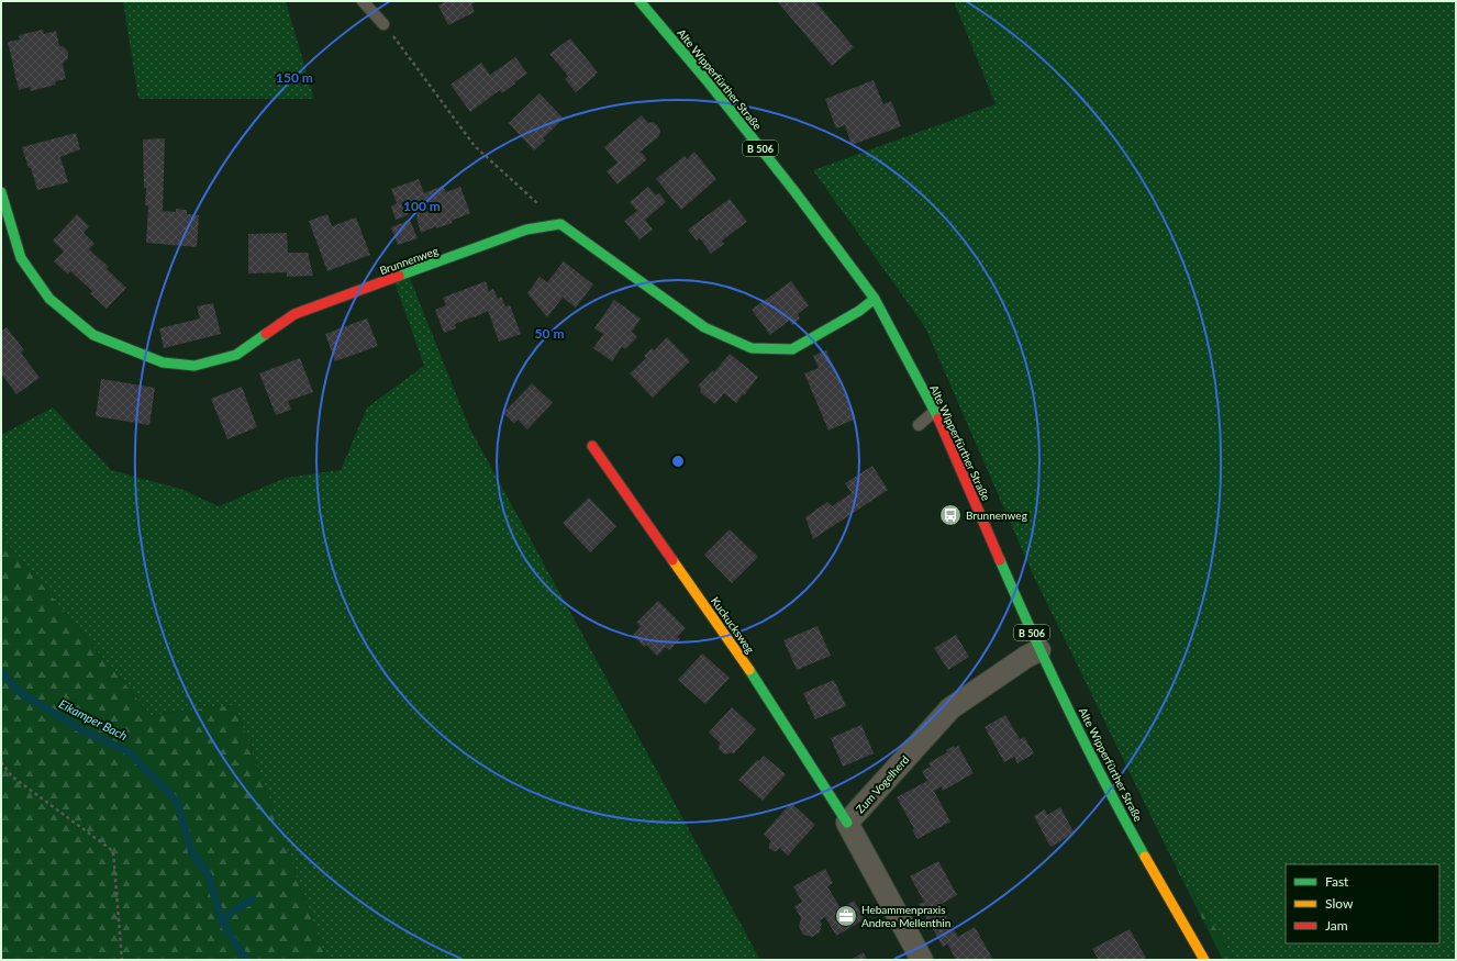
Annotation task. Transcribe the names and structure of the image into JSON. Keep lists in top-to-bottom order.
{
  "streets": {
    "street": [
      "Alte Wipperfürther Straße",
      "B 506",
      "Brunnenweg",
      "Kuckucksweg",
      "Zum Vogelherd"
    ]
  },
  "crossings": [
    ["Alte Wipperfürther Straße", "Zum Vogelherd"],
    ["Kuckucksweg", "Zum Vogelherd"]
  ],
  "water": ["Eikamper Bach"],
  "places": {
    "bus stop": ["Brunnenweg"],
    "office": ["Hebammenpraxis Andrea Mellenthin"]
  },
  "legend": ["Fast", "Slow", "Jam"],
  "rings": ["150 m", "100 m", "50 m"]
}
